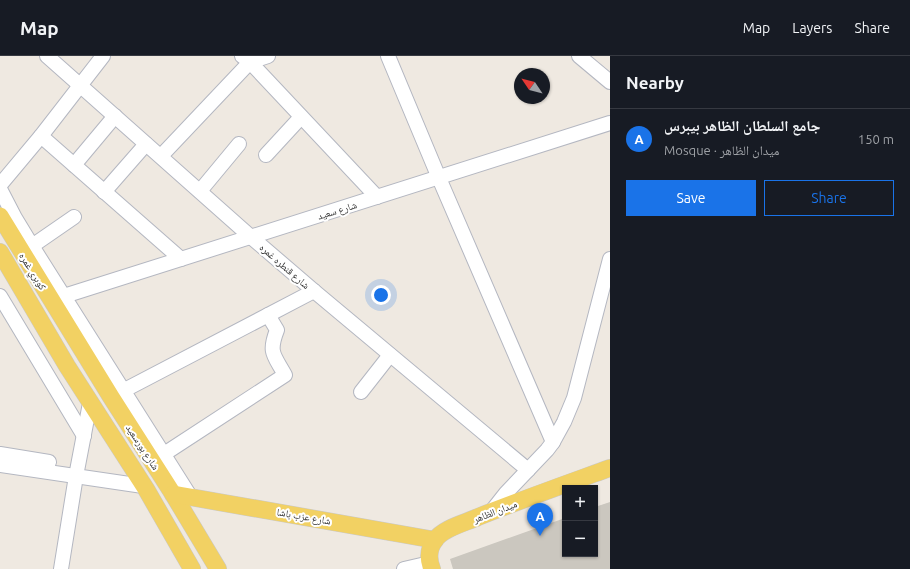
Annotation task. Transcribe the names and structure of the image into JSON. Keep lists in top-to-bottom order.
{
  "streets": {
    "main road": [
      "كوبري غمره",
      "شارع بورسعيد",
      "ميدان الظاهر",
      "شارع عزب باشا"
    ],
    "street": ["شارع سعيد", "شارع قنطره غمره"]
  },
  "crossings": [
    ["شارع سعيد", "شارع قنطره غمره"],
    ["كوبري غمره", "شارع بورسعيد"],
    ["شارع بورسعيد", "شارع عزب باشا"],
    ["ميدان الظاهر", "شارع عزب باشا"]
  ],
  "north": "top left",
  "page": {
    "header": "Map",
    "nav": ["Map", "Layers", "Share"],
    "heading": "Nearby",
    "list": [
      {
        "mark": "A",
        "name": "جامع السلطان الظاهر بيبرس",
        "note": "Mosque · ميدان الظاهر",
        "value": "150 m"
      }
    ],
    "buttons": ["Save", "Share"],
    "map_buttons": ["+", "−"],
    "pins": "A"
  }
}
